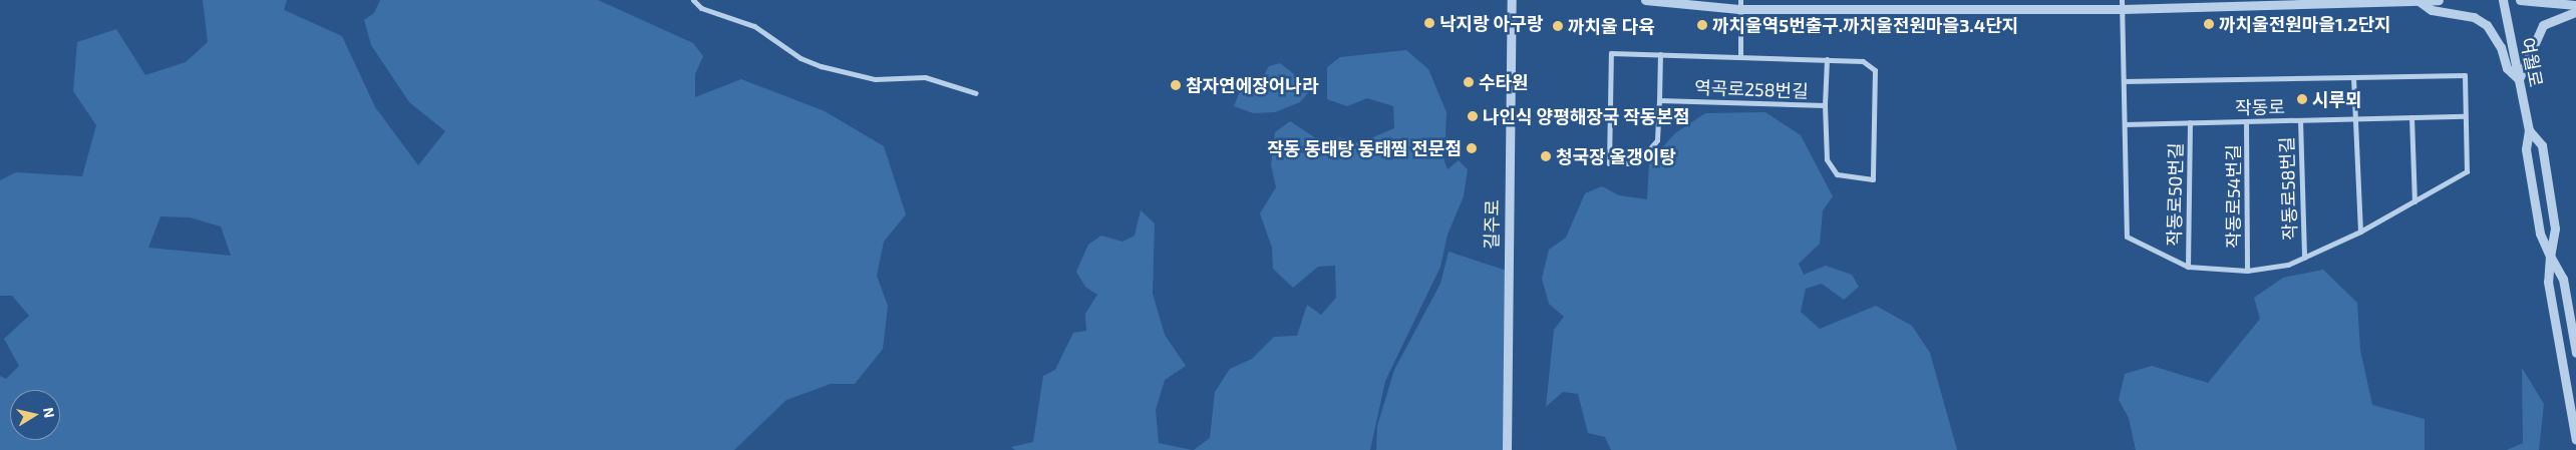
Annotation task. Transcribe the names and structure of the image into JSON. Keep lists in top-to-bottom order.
{
  "streets": {
    "street": [
      "여월로",
      "역곡로258번길",
      "작동로",
      "작동로58번길",
      "작동로50번길",
      "작동로54번길",
      "길주로"
    ]
  },
  "crossings": [
    ["작동로", "작동로58번길"],
    ["작동로", "작동로50번길"],
    ["작동로", "작동로54번길"]
  ],
  "places": [
    "낙지랑 아구랑",
    "까치울전원마을1.2단지",
    "까치울역5번출구.까치울전원마을3.4단지",
    "까치울 다육",
    "수타원",
    "참자연에장어나라",
    "시루뫼",
    "나인식 양평해장국 작동본점",
    "작동 동태탕 동태찜 전문점",
    "청국장 올갱이탕"
  ],
  "north": "right"
}
